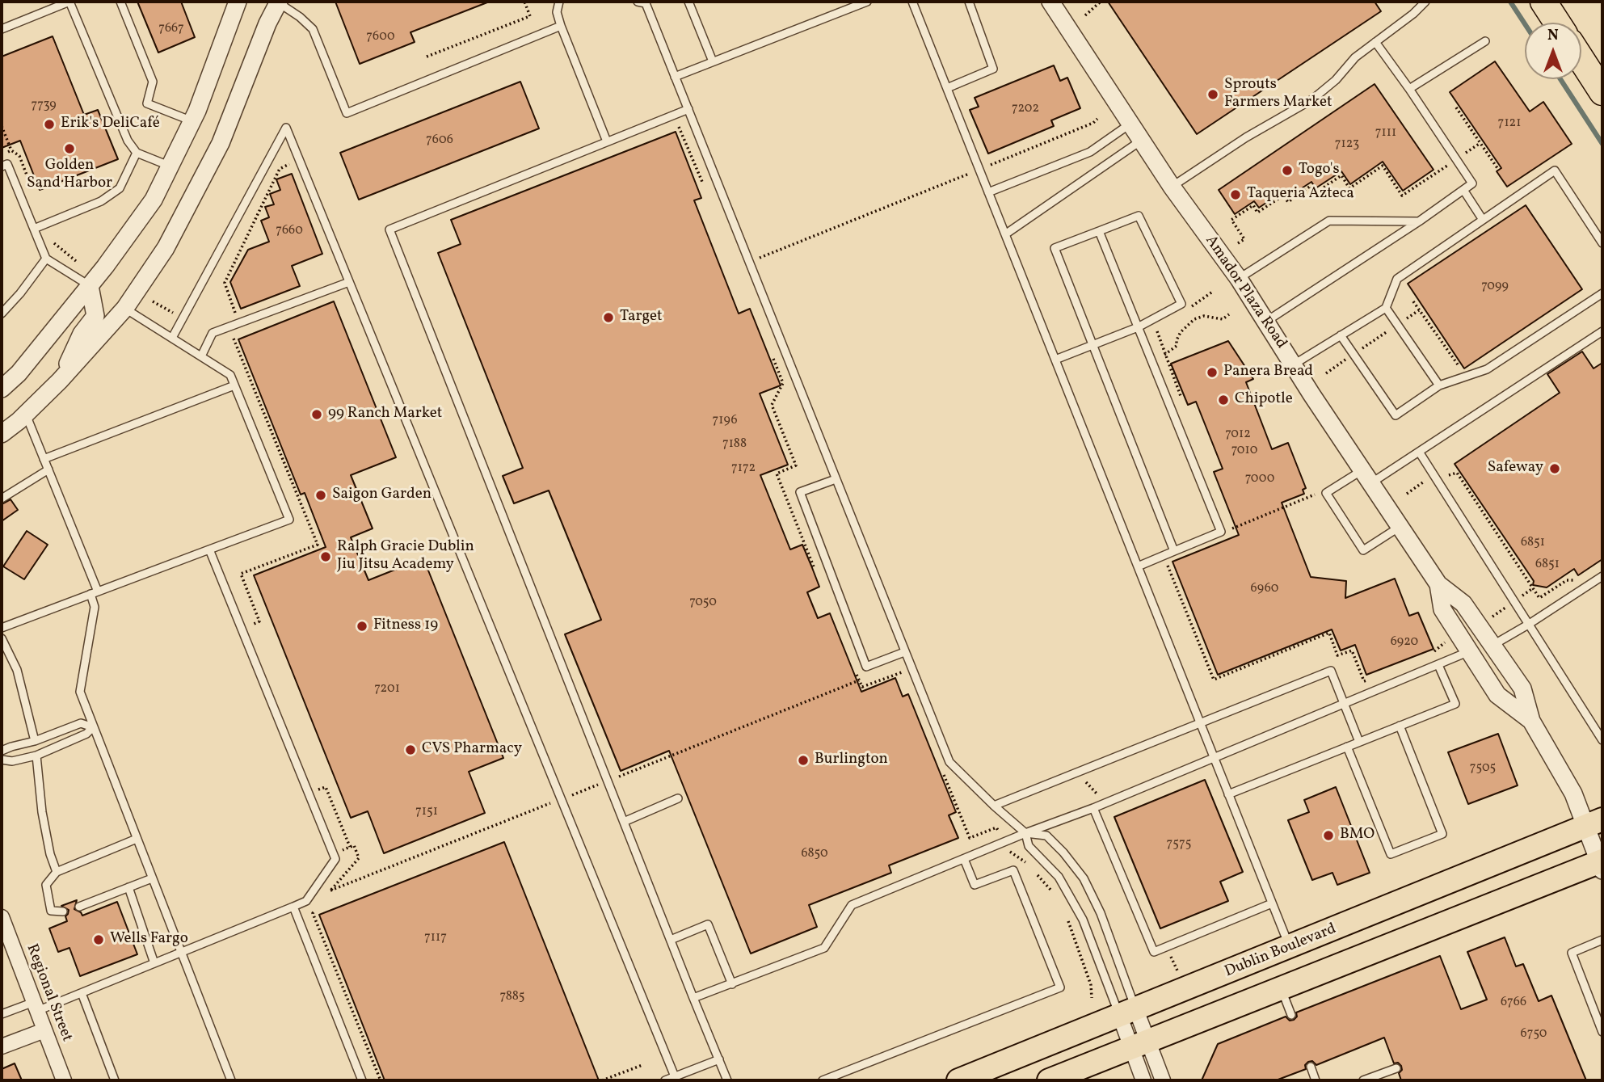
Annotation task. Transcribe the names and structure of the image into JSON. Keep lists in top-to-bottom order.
{
  "streets": {
    "main road": ["Dublin Boulevard"],
    "street": ["Amador Plaza Road", "Regional Street"]
  },
  "crossings": [
    ["Amador Plaza Road", "Dublin Boulevard"]
  ],
  "places": [
    "Sprouts Farmers Market",
    "Erik's DeliCafé",
    "Golden Sand Harbor",
    "Togo's",
    "Taqueria Azteca",
    "Target",
    "Panera Bread",
    "Chipotle",
    "99 Ranch Market",
    "Safeway",
    "Saigon Garden",
    "Ralph Gracie Dublin Jiu Jitsu Academy",
    "Fitness 19",
    "CVS Pharmacy",
    "Burlington",
    "BMO",
    "Wells Fargo"
  ],
  "house_numbers": [
    "7667",
    "7600",
    "7739",
    "7202",
    "7121",
    "7111",
    "7606",
    "7123",
    "7660",
    "7099",
    "7196",
    "7012",
    "7188",
    "7010",
    "7172",
    "7000",
    "6851",
    "6851",
    "6960",
    "7050",
    "6920",
    "7201",
    "7505",
    "7151",
    "7575",
    "6850",
    "7117",
    "7885",
    "6766",
    "6750"
  ],
  "north": "top"
}
